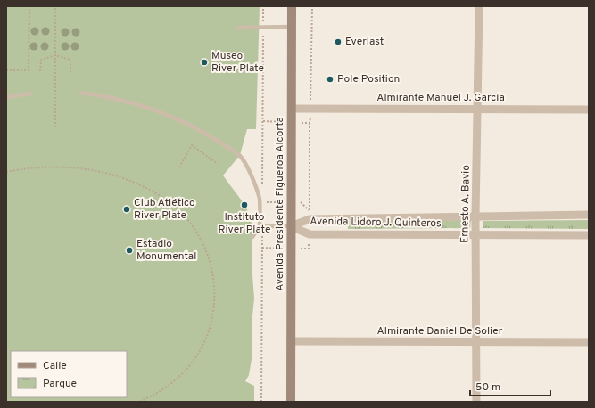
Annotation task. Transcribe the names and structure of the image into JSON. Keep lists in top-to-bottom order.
{
  "streets": {
    "main road": ["Avenida Presidente Figueroa Alcorta"],
    "street": [
      "Almirante Manuel J. García",
      "Ernesto A. Bavio",
      "Avenida Lidoro J. Quinteros",
      "Almirante Daniel De Solier"
    ]
  },
  "crossings": [
    ["Almirante Manuel J. García", "Avenida Presidente Figueroa Alcorta"],
    ["Almirante Manuel J. García", "Ernesto A. Bavio"],
    ["Avenida Presidente Figueroa Alcorta", "Avenida Lidoro J. Quinteros"],
    ["Avenida Presidente Figueroa Alcorta", "Almirante Daniel De Solier"],
    ["Ernesto A. Bavio", "Avenida Lidoro J. Quinteros"],
    ["Ernesto A. Bavio", "Almirante Daniel De Solier"]
  ],
  "places": [
    "Everlast",
    "Museo River Plate",
    "Pole Position",
    "Instituto River Plate",
    "Club Atlético River Plate",
    "Estadio Monumental"
  ],
  "legend": ["Calle", "Parque"],
  "scale_bar": "50 m"
}
